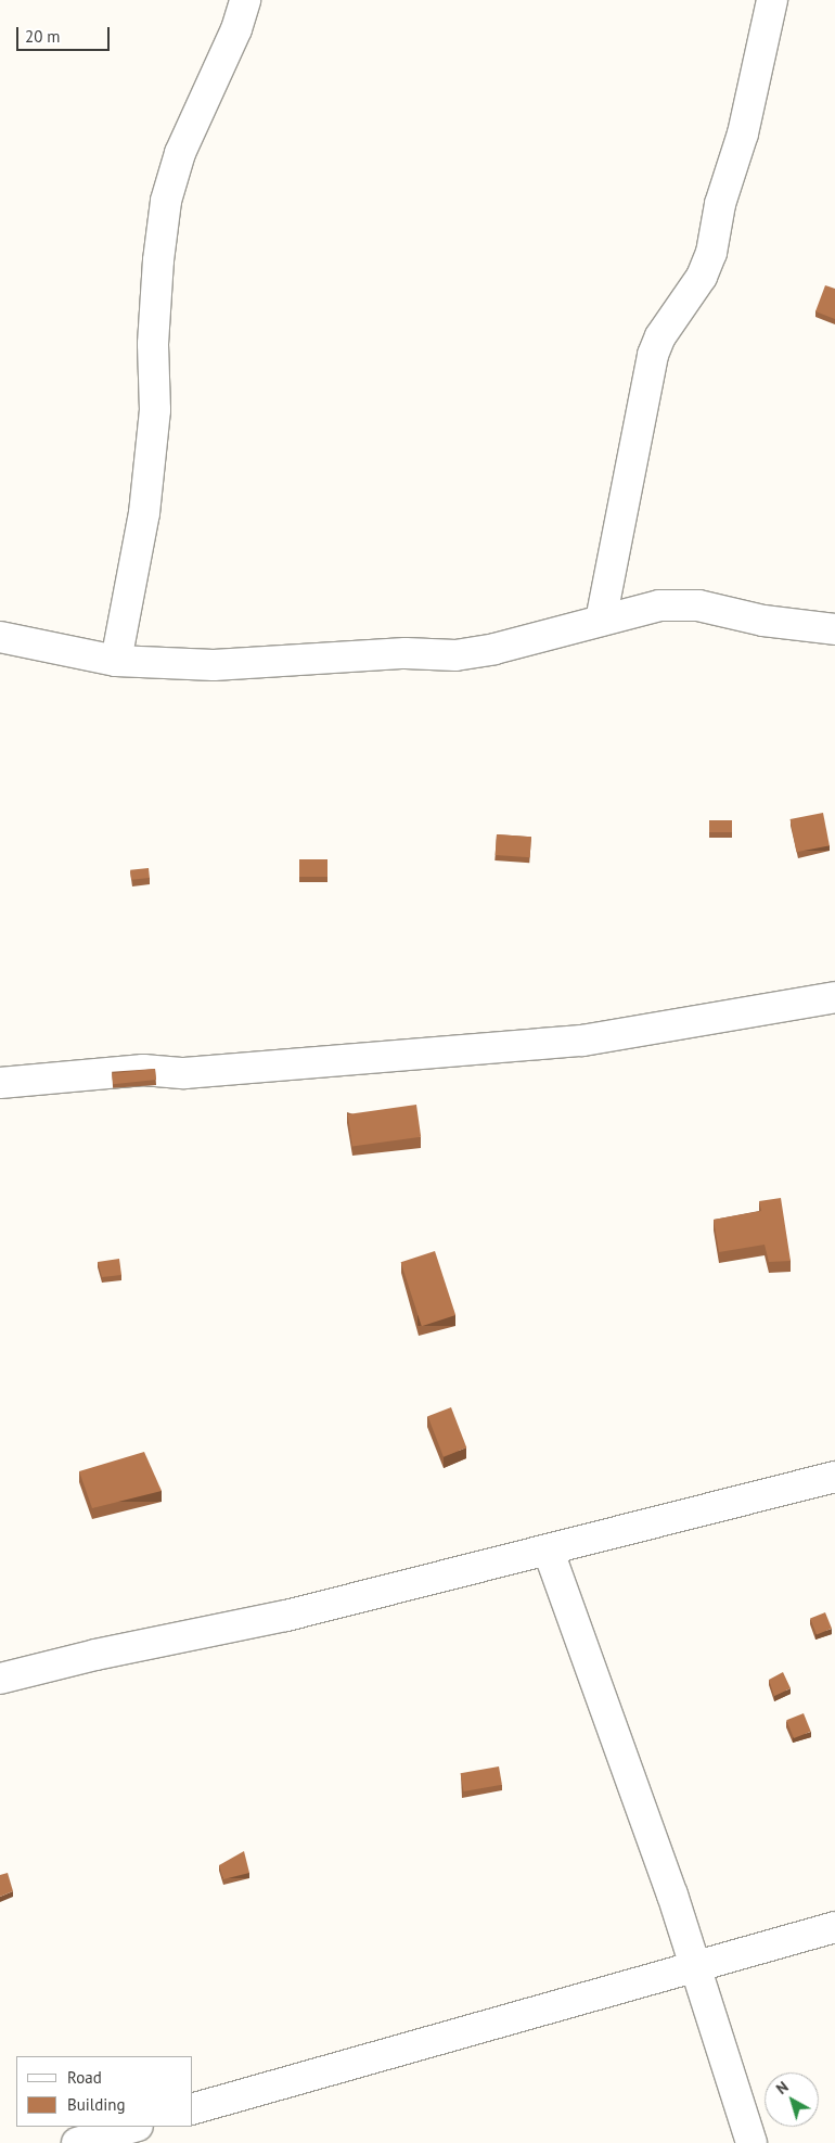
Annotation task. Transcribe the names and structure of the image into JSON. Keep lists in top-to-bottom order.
{
  "legend": ["Road", "Building"],
  "scale_bar": "20 m",
  "north": "top left"
}
